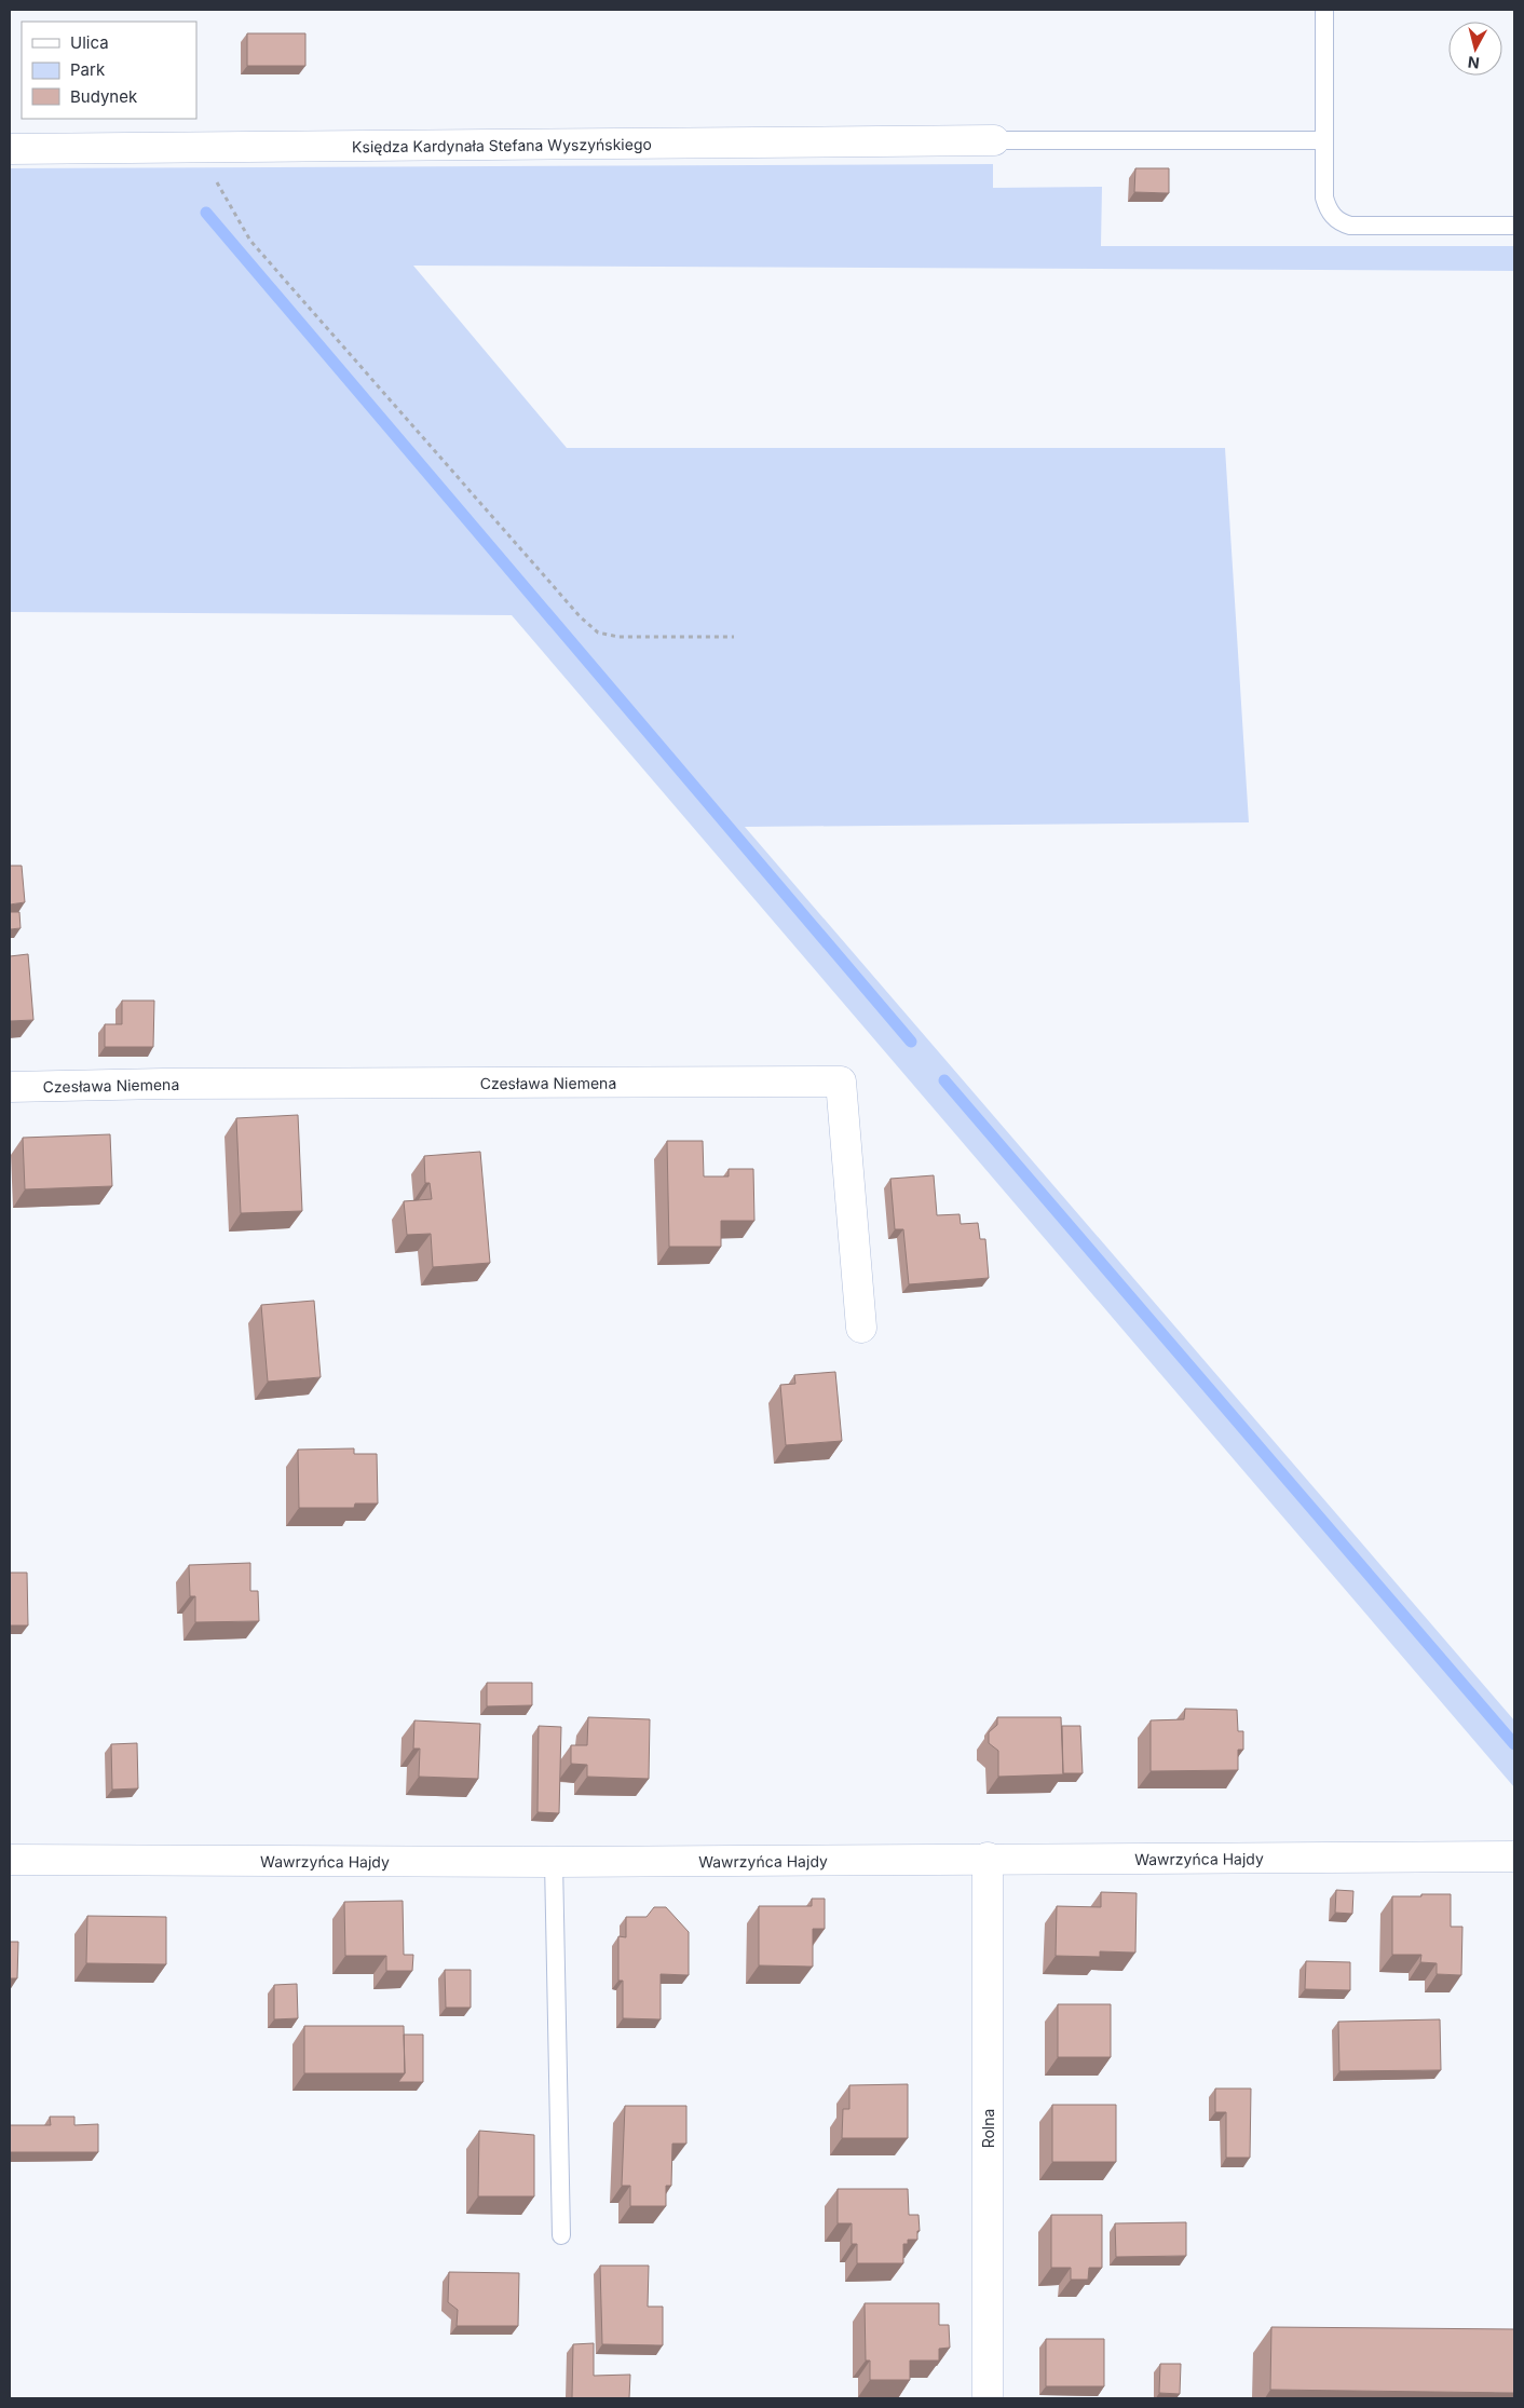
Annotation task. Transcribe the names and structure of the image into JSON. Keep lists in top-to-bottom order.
{
  "streets": {
    "street": [
      "Księdza Kardynała Stefana Wyszyńskiego",
      "Czesława Niemena",
      "Wawrzyńca Hajdy",
      "Rolna"
    ]
  },
  "crossings": [
    ["Wawrzyńca Hajdy", "Rolna"]
  ],
  "legend": ["Ulica", "Park", "Budynek"],
  "north": "bottom"
}
